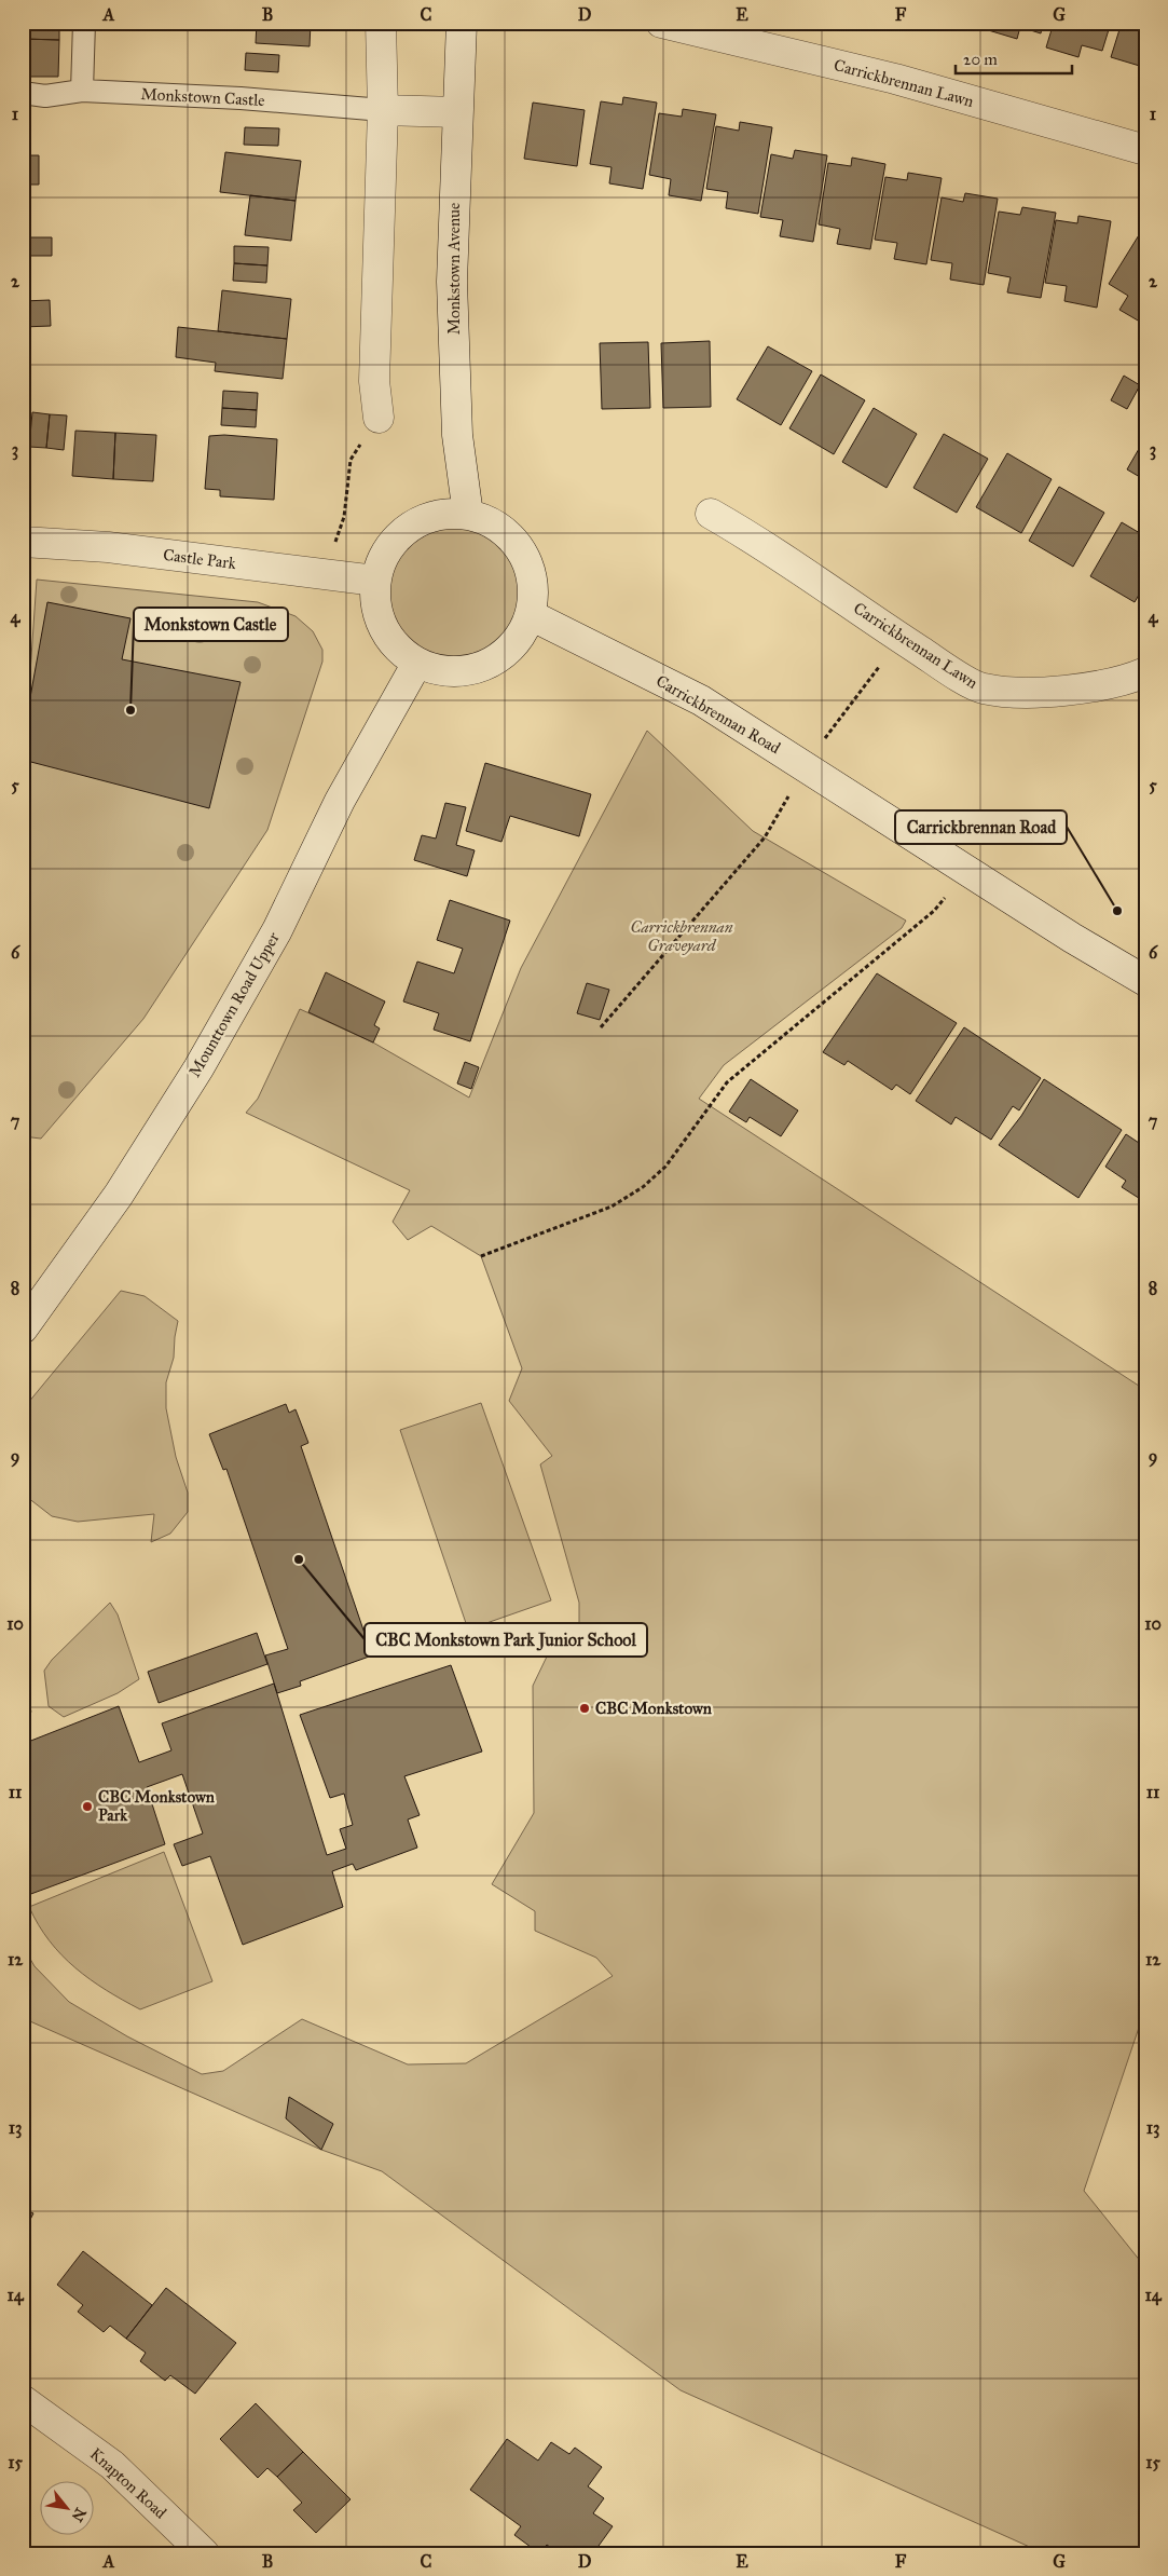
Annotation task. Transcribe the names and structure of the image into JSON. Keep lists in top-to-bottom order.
{
  "streets": {
    "street": [
      "Carrickbrennan Lawn",
      "Monkstown Avenue",
      "Castle Park",
      "Carrickbrennan Road",
      "Mounttown Road Upper",
      "Knapton Road"
    ],
    "lane": ["Monkstown Castle"]
  },
  "crossings": [
    ["Monkstown Avenue", "Castle Park"],
    ["Monkstown Avenue", "Carrickbrennan Road"],
    ["Monkstown Avenue", "Mounttown Road Upper"],
    ["Castle Park", "Carrickbrennan Road"],
    ["Castle Park", "Mounttown Road Upper"],
    ["Carrickbrennan Road", "Mounttown Road Upper"]
  ],
  "parks": ["Carrickbrennan Graveyard"],
  "places": [
    "Monkstown Castle",
    "Carrickbrennan Road",
    "CBC Monkstown Park Junior School",
    "CBC Monkstown",
    "CBC Monkstown Park"
  ],
  "scale_bar": "20 m",
  "north": "bottom right",
  "grid": {
    "columns": [
      "A",
      "B",
      "C",
      "D",
      "E",
      "F",
      "G"
    ],
    "rows": [
      "1",
      "2",
      "3",
      "4",
      "5",
      "6",
      "7",
      "8",
      "9",
      "10",
      "11",
      "12",
      "13",
      "14",
      "15"
    ]
  }
}
